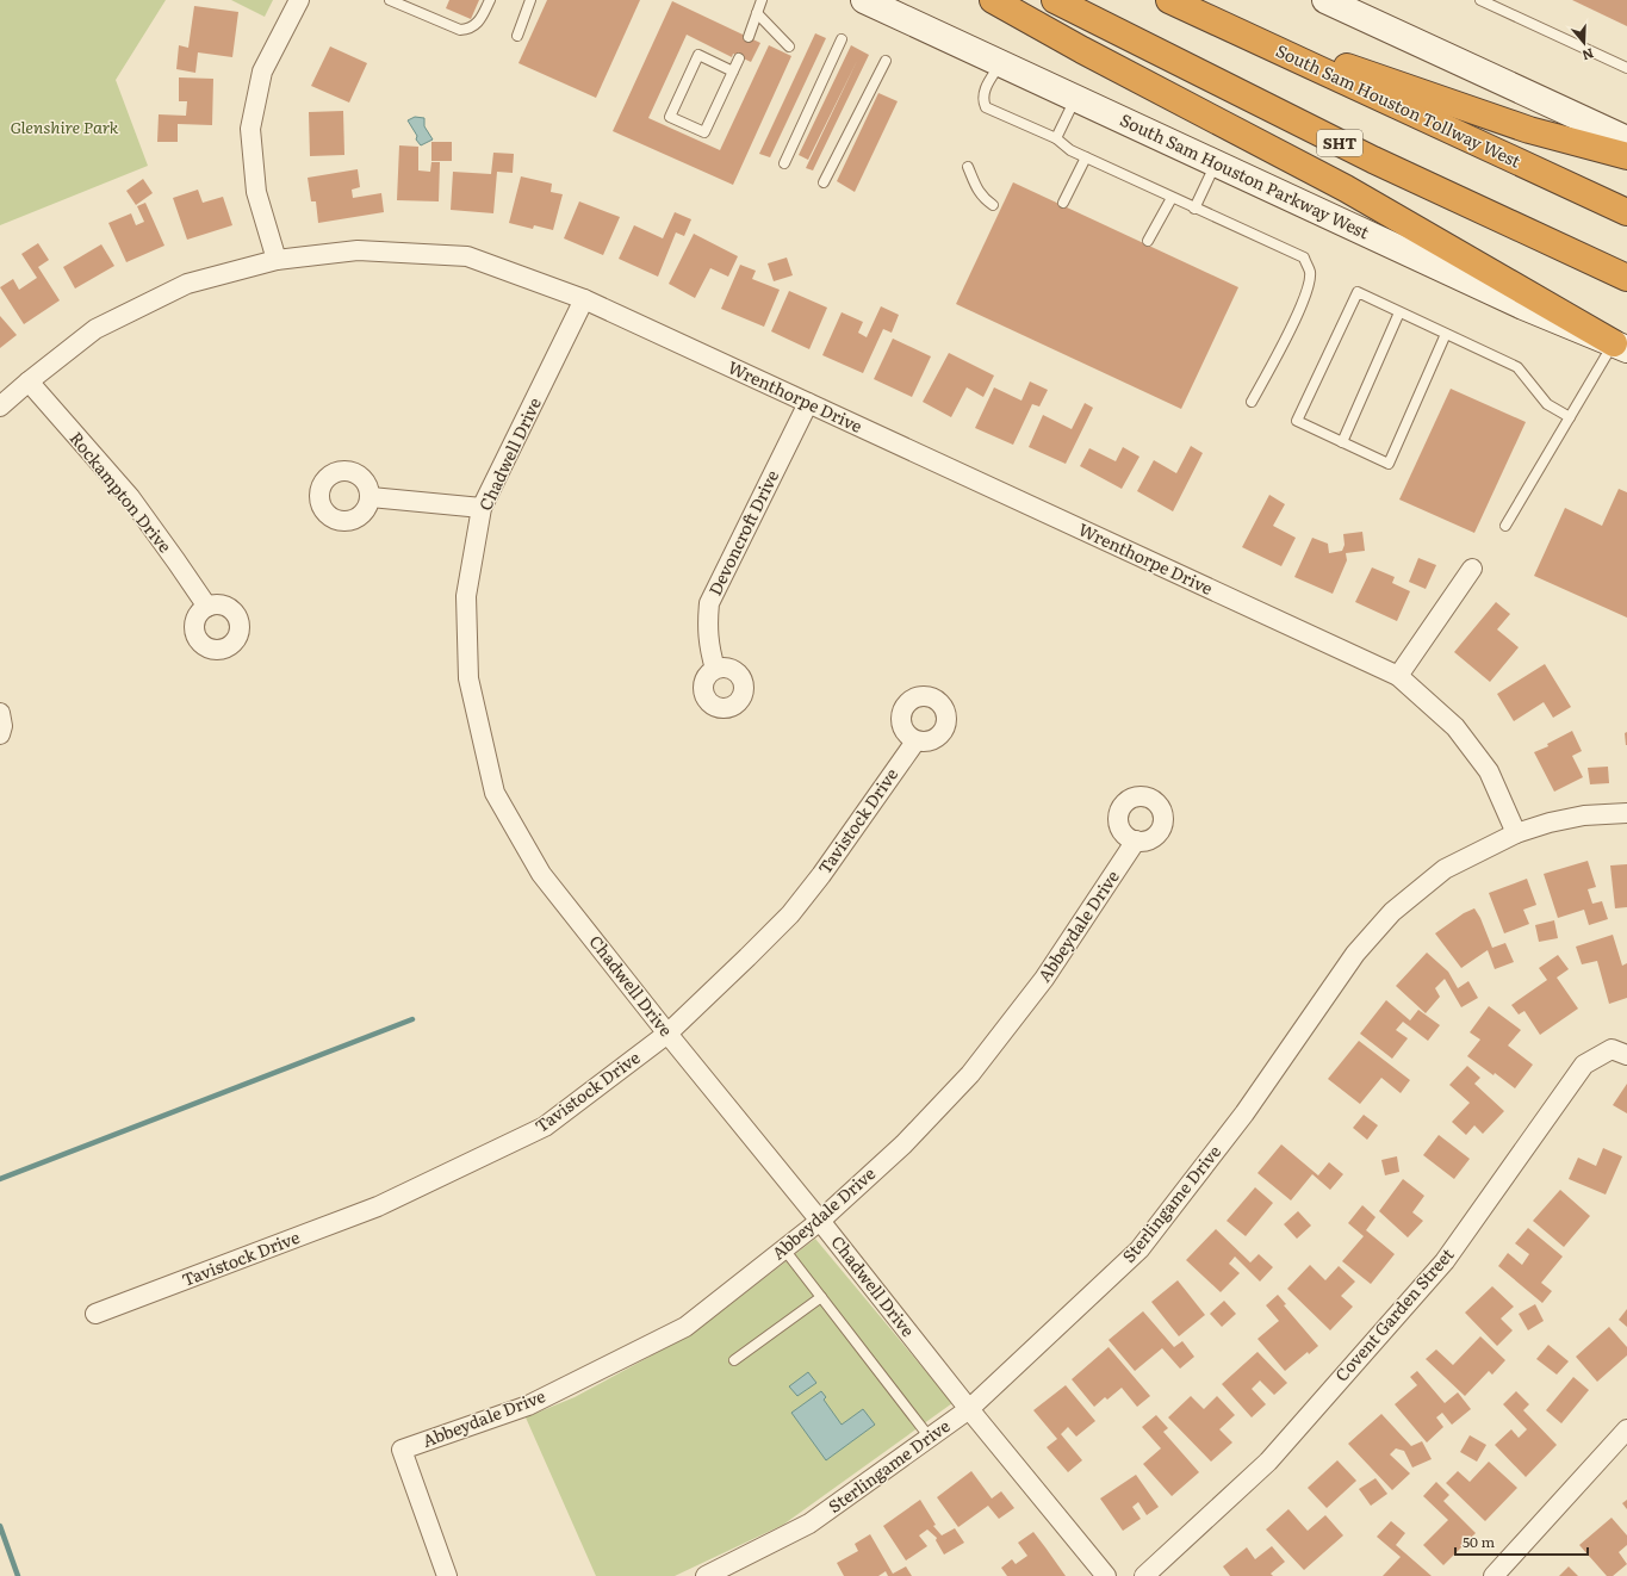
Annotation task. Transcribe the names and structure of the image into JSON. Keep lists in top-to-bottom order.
{
  "streets": {
    "highway": ["South Sam Houston Tollway West", "SHT"],
    "main road": ["South Sam Houston Parkway West"],
    "street": [
      "Wrenthorpe Drive",
      "Chadwell Drive",
      "Rockampton Drive",
      "Devoncroft Drive",
      "Tavistock Drive",
      "Abbeydale Drive",
      "Sterlingame Drive",
      "Covent Garden Street"
    ]
  },
  "crossings": [
    ["Wrenthorpe Drive", "Chadwell Drive"],
    ["Wrenthorpe Drive", "Rockampton Drive"],
    ["Wrenthorpe Drive", "Devoncroft Drive"],
    ["Wrenthorpe Drive", "Sterlingame Drive"],
    ["Chadwell Drive", "Tavistock Drive"],
    ["Chadwell Drive", "Abbeydale Drive"],
    ["Chadwell Drive", "Sterlingame Drive"]
  ],
  "parks": ["Glenshire Park"],
  "scale_bar": "50 m",
  "north": "bottom"
}
